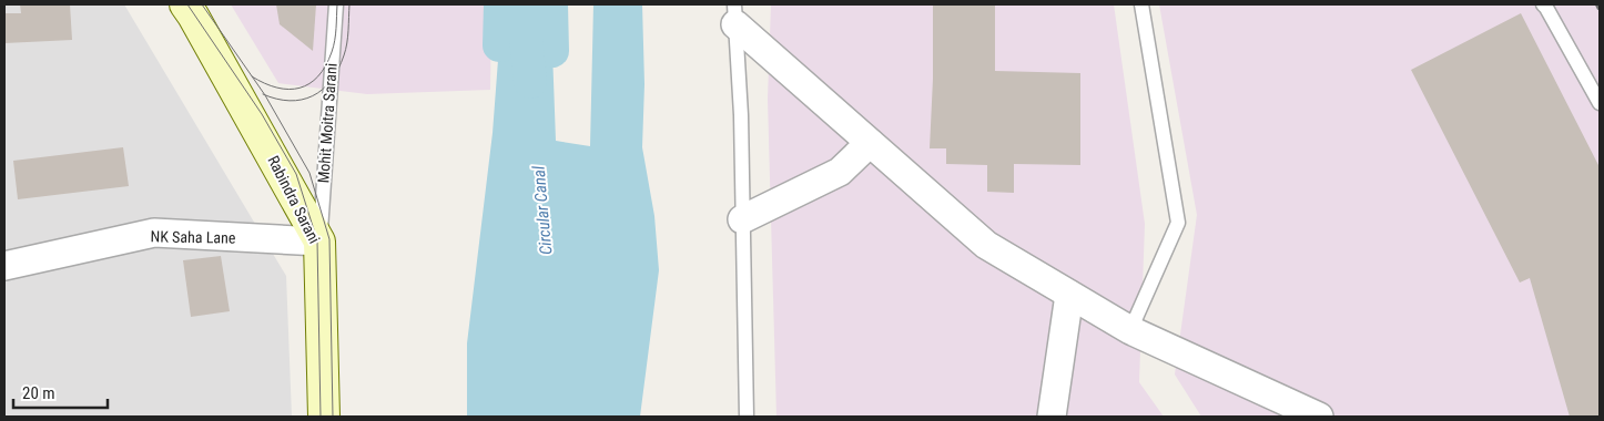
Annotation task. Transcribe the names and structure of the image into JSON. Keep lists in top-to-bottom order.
{
  "streets": {
    "main road": ["Rabindra Sarani"],
    "street": ["NK Saha Lane"],
    "lane": ["Mohit Moitra Sarani"]
  },
  "crossings": [
    ["Mohit Moitra Sarani", "Rabindra Sarani"],
    ["Mohit Moitra Sarani", "NK Saha Lane"],
    ["Rabindra Sarani", "NK Saha Lane"]
  ],
  "water": ["Circular Canal"],
  "scale_bar": "20 m"
}
